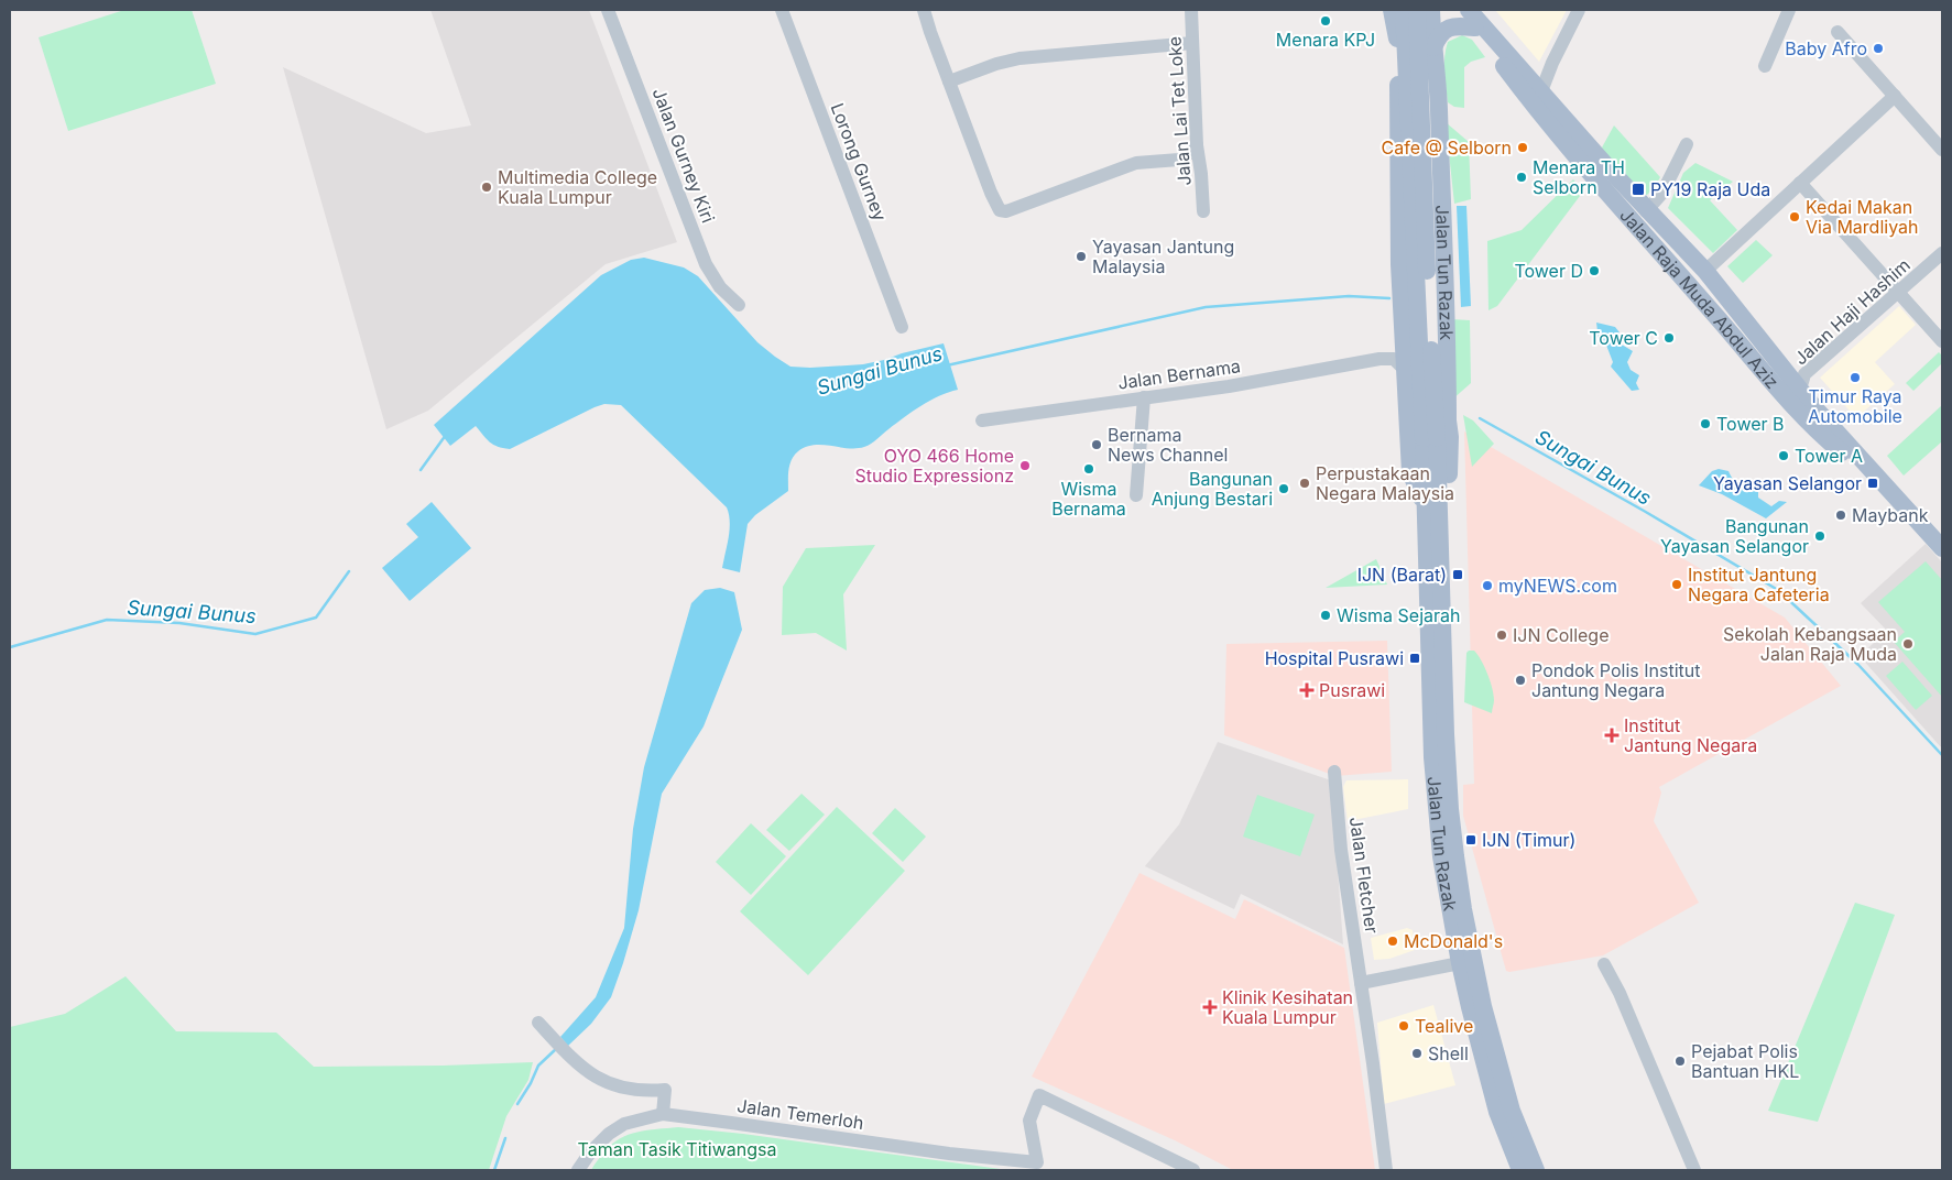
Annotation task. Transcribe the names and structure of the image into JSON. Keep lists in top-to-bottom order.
{
  "streets": {
    "main road": ["Jalan Tun Razak", "Jalan Raja Muda Abdul Aziz"],
    "street": [
      "Jalan Lai Tet Loke",
      "Jalan Gurney Kiri",
      "Lorong Gurney",
      "Jalan Haji Hashim",
      "Jalan Bernama",
      "Jalan Fletcher",
      "Jalan Temerloh"
    ]
  },
  "crossings": [
    ["Jalan Tun Razak", "Jalan Bernama"],
    ["Jalan Raja Muda Abdul Aziz", "Jalan Haji Hashim"]
  ],
  "water": ["Sungai Bunus"],
  "parks": ["Taman Tasik Titiwangsa"],
  "places": {
    "other": [
      "Menara KPJ",
      "Baby Afro",
      "Cafe @ Selborn",
      "Menara TH Selborn",
      "Multimedia College Kuala Lumpur",
      "Kedai Makan Via Mardliyah",
      "Yayasan Jantung Malaysia",
      "Tower D",
      "Tower C",
      "Timur Raya Automobile",
      "Tower B",
      "Bernama News Channel",
      "Tower A",
      "OYO 466 Home Studio Expressionz",
      "Wisma Bernama",
      "Perpustakaan Negara Malaysia",
      "Bangunan Anjung Bestari",
      "Maybank",
      "Bangunan Yayasan Selangor",
      "Institut Jantung Negara Cafeteria",
      "myNEWS.com",
      "Wisma Sejarah",
      "IJN College",
      "Sekolah Kebangsaan Jalan Raja Muda",
      "Pondok Polis Institut Jantung Negara",
      "McDonald's",
      "Tealive",
      "Shell",
      "Pejabat Polis Bantuan HKL"
    ],
    "transit": [
      "PY19 Raja Uda",
      "Yayasan Selangor",
      "IJN (Barat)",
      "Hospital Pusrawi",
      "IJN (Timur)"
    ],
    "health": ["Pusrawi", "Institut Jantung Negara", "Klinik Kesihatan Kuala Lumpur"]
  }
}
